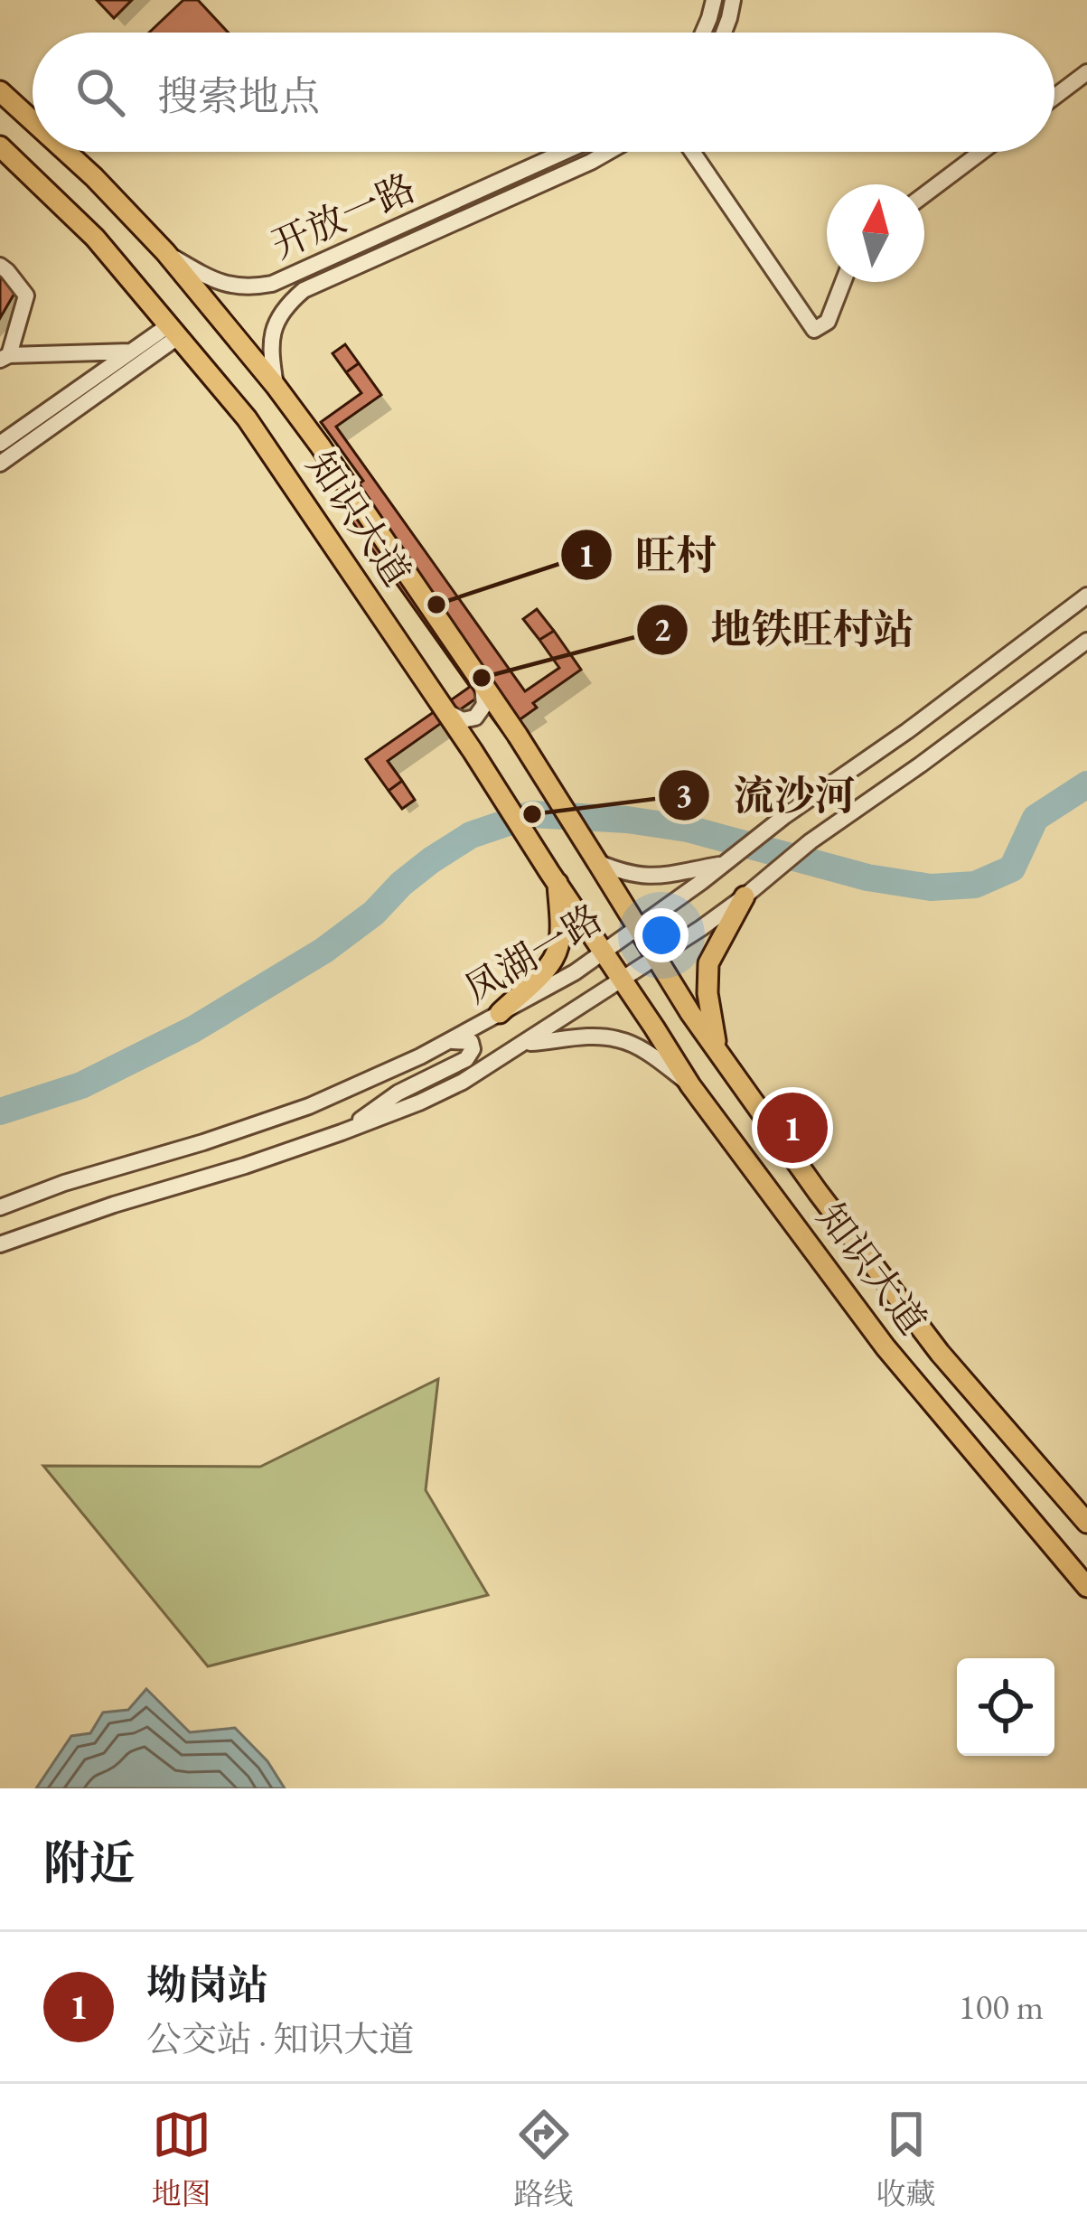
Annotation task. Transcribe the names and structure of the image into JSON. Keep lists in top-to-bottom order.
{
  "streets": {
    "main road": ["知识大道"],
    "street": ["开放一路", "凤湖一路"]
  },
  "crossings": [
    ["开放一路", "知识大道"],
    ["知识大道", "凤湖一路"]
  ],
  "places": ["旺村", "地铁旺村站", "流沙河"],
  "north": "top",
  "page": {
    "search": "搜索地点",
    "pins": "1",
    "heading": "附近",
    "list": [
      {
        "mark": "1",
        "name": "坳岗站",
        "note": "公交站 · 知识大道",
        "value": "100 m"
      }
    ],
    "nav": ["地图", "路线", "收藏"]
  }
}
